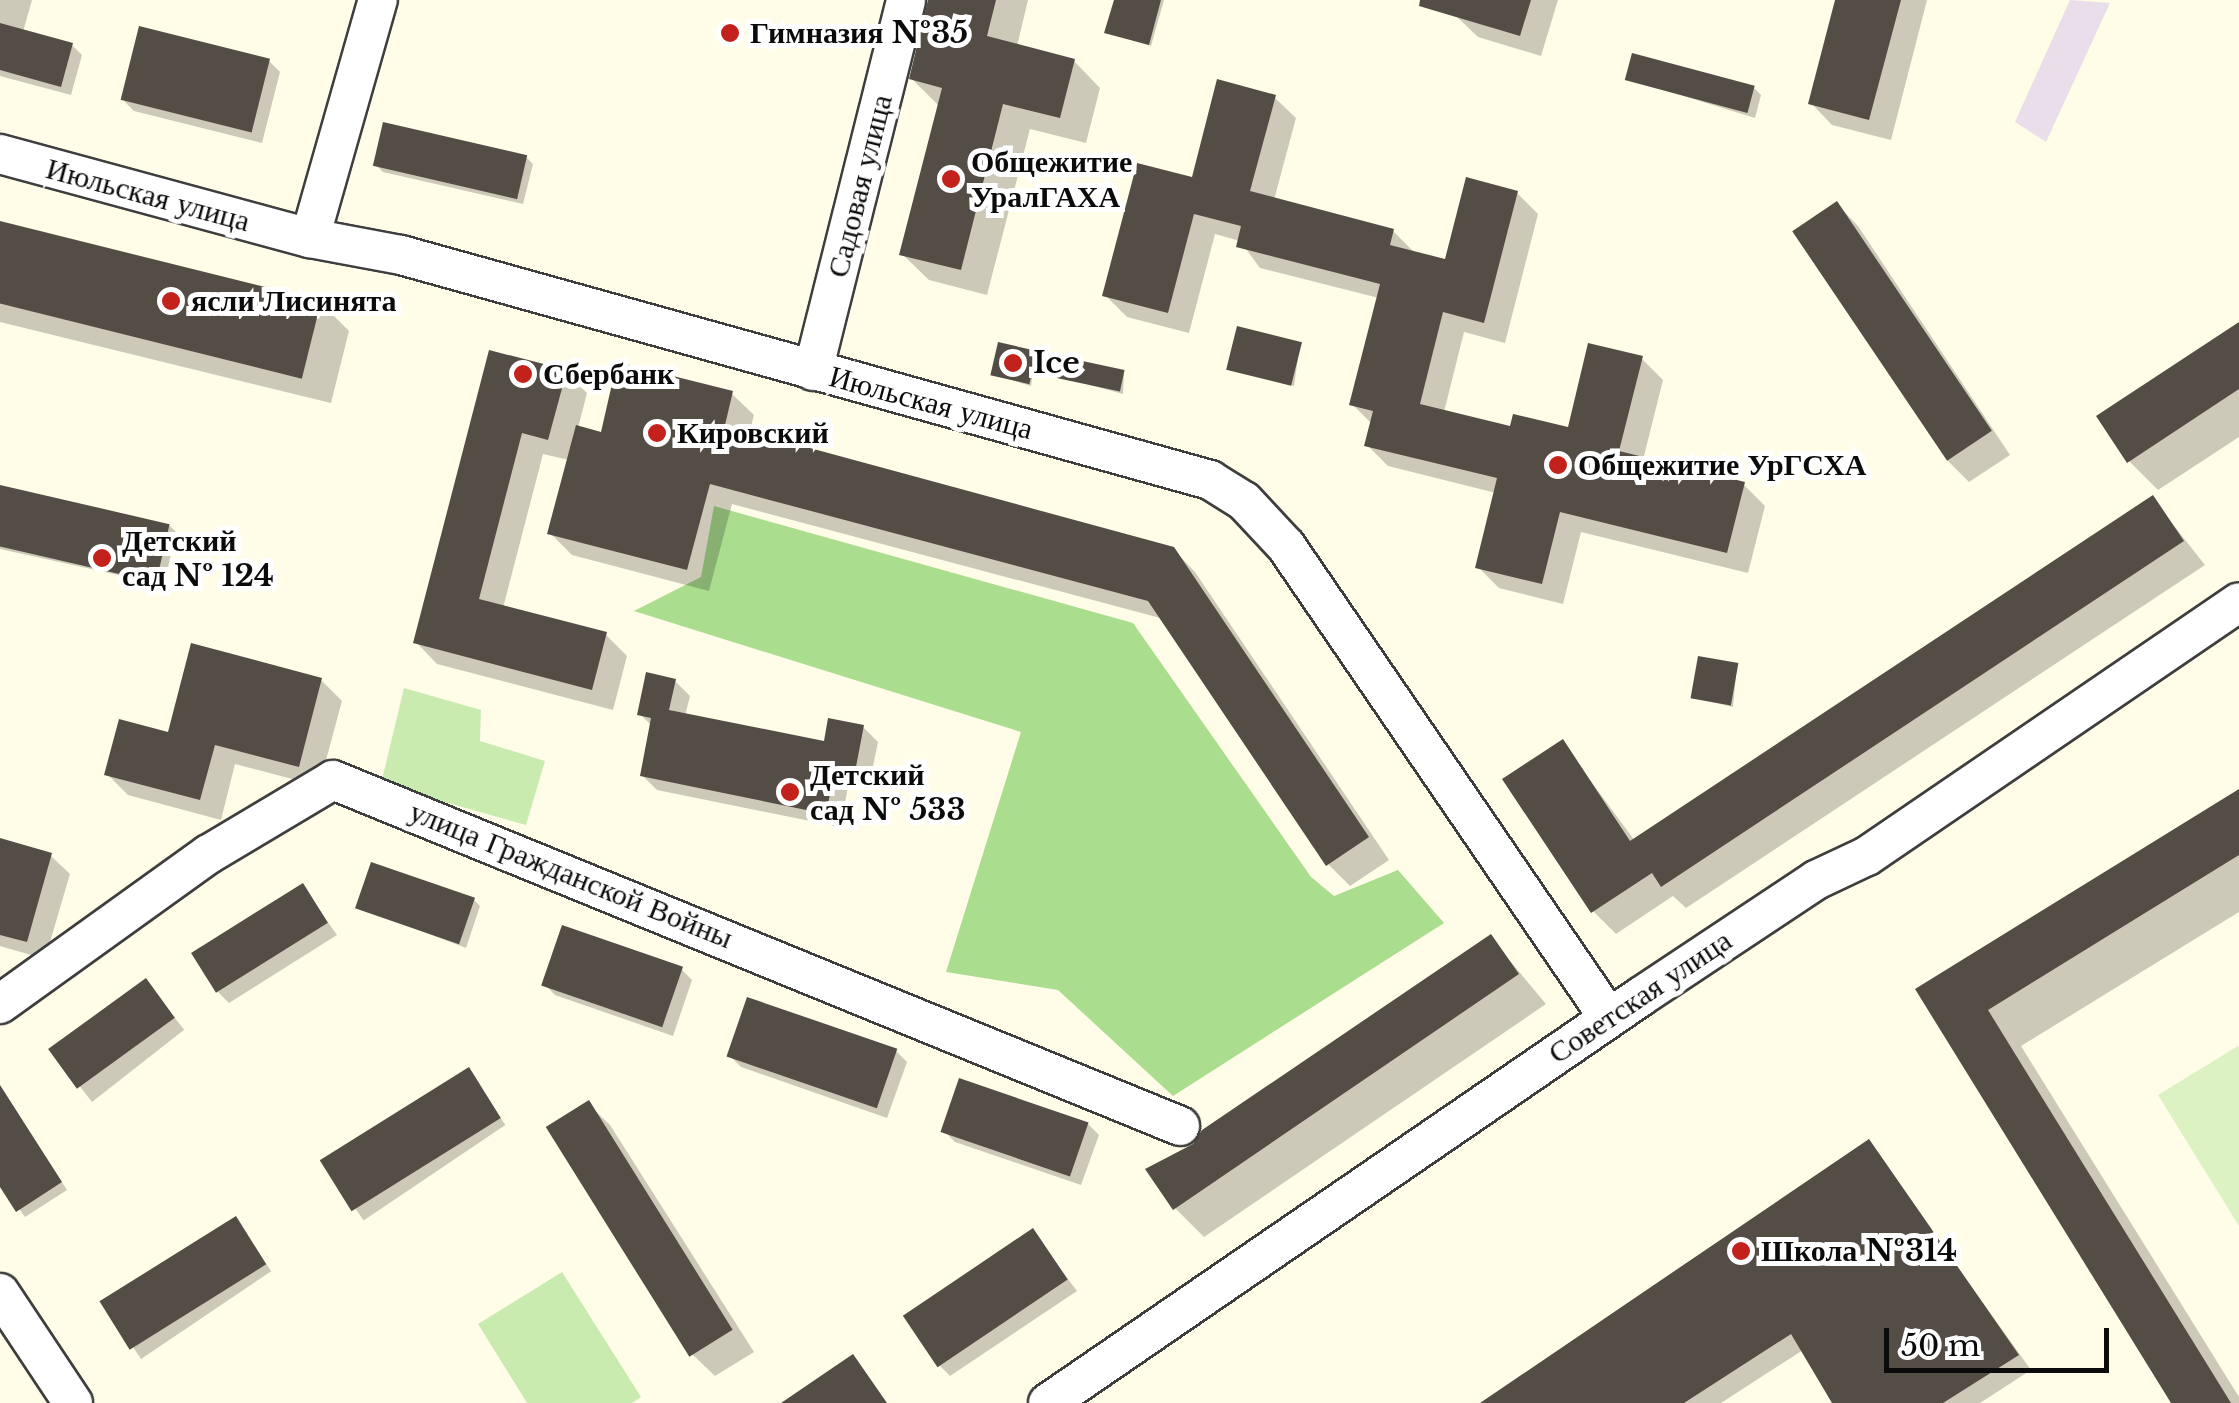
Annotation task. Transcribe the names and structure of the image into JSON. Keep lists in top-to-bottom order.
{
  "streets": {
    "street": [
      "Садовая улица",
      "Июльская улица",
      "улица Гражданской Войны",
      "Советская улица"
    ]
  },
  "crossings": [
    ["Садовая улица", "Июльская улица"],
    ["Июльская улица", "Советская улица"]
  ],
  "places": [
    "Гимназия №35",
    "Общежитие УралГАХА",
    "ясли Лисинята",
    "Ice",
    "Сбербанк",
    "Кировский",
    "Общежитие УрГСХА",
    "Детский сад № 124",
    "Детский сад № 533",
    "Школа №314"
  ],
  "scale_bar": "50 m"
}
